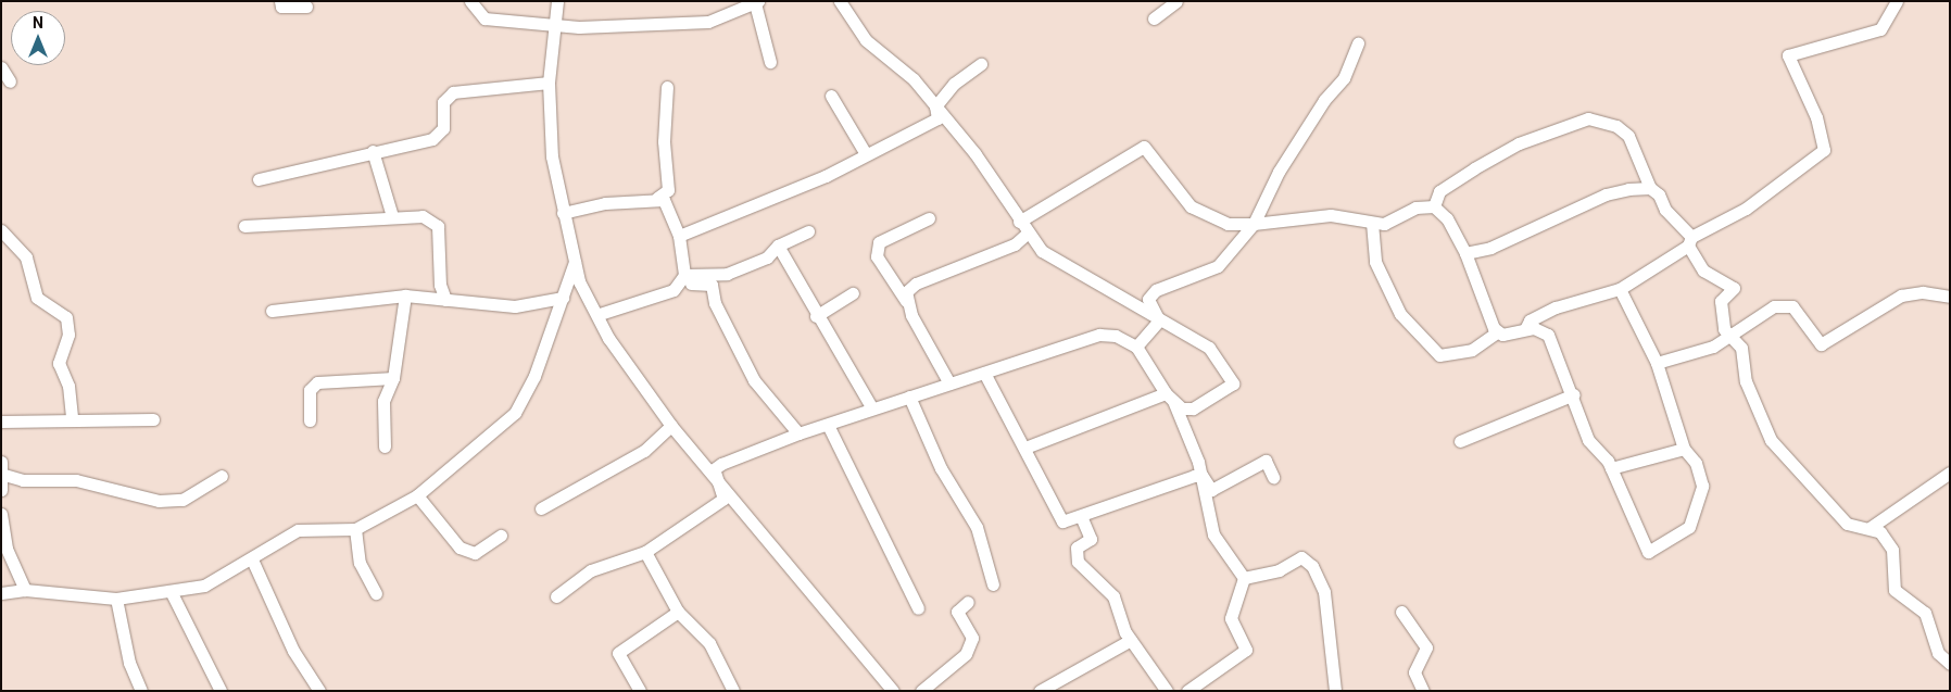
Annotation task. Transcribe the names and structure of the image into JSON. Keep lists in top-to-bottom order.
{
  "north": "top"
}
